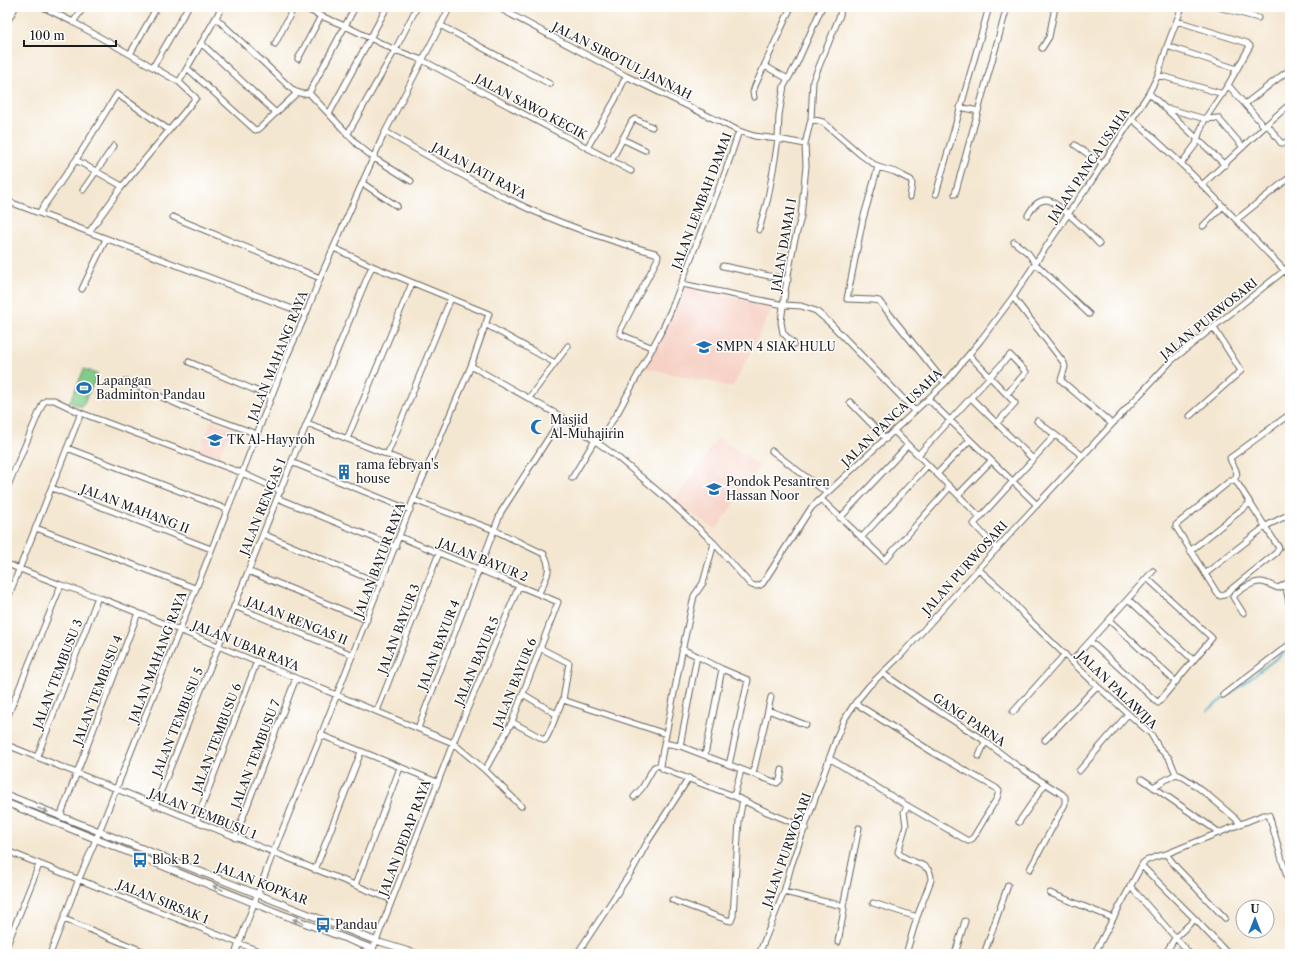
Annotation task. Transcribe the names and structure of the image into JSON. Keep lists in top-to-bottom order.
{
  "streets": {
    "street": [
      "JALAN SIROTUL JANNAH",
      "JALAN SAWO KECIK",
      "JALAN PANCA USAHA",
      "JALAN JATI RAYA",
      "JALAN LEMBAH DAMAI",
      "JALAN DAMAI I",
      "JALAN PURWOSARI",
      "JALAN MAHANG RAYA",
      "JALAN RENGAS I",
      "JALAN MAHANG II",
      "JALAN BAYUR RAYA",
      "JALAN BAYUR 2",
      "JALAN RENGAS II",
      "JALAN BAYUR 3",
      "JALAN BAYUR 4",
      "JALAN UBAR RAYA",
      "JALAN BAYUR 5",
      "JALAN TEMBUSU 3",
      "JALAN BAYUR 6",
      "JALAN TEMBUSU 4",
      "JALAN PALAWIJA",
      "GANG PARNA",
      "JALAN TEMBUSU 5",
      "JALAN TEMBUSU 6",
      "JALAN TEMBUSU 7",
      "JALAN TEMBUSU 1",
      "JALAN DEDAP RAYA",
      "JALAN KOPKAR",
      "JALAN SIRSAK 1"
    ]
  },
  "crossings": [
    ["JALAN SIROTUL JANNAH", "JALAN LEMBAH DAMAI"],
    ["JALAN SAWO KECIK", "JALAN MAHANG RAYA"],
    ["JALAN PANCA USAHA", "JALAN LEMBAH DAMAI"],
    ["JALAN PANCA USAHA", "JALAN BAYUR RAYA"],
    ["JALAN PANCA USAHA", "JALAN BAYUR 4"],
    ["JALAN JATI RAYA", "JALAN LEMBAH DAMAI"],
    ["JALAN JATI RAYA", "JALAN MAHANG RAYA"],
    ["JALAN LEMBAH DAMAI", "JALAN DAMAI I"],
    ["JALAN PURWOSARI", "JALAN PALAWIJA"],
    ["JALAN PURWOSARI", "GANG PARNA"],
    ["JALAN MAHANG RAYA", "JALAN MAHANG II"],
    ["JALAN MAHANG RAYA", "JALAN UBAR RAYA"],
    ["JALAN MAHANG RAYA", "JALAN TEMBUSU 1"],
    ["JALAN MAHANG RAYA", "JALAN KOPKAR"],
    ["JALAN MAHANG RAYA", "JALAN SIRSAK 1"],
    ["JALAN RENGAS I", "JALAN RENGAS II"],
    ["JALAN RENGAS I", "JALAN UBAR RAYA"],
    ["JALAN RENGAS I", "JALAN TEMBUSU 5"],
    ["JALAN BAYUR RAYA", "JALAN BAYUR 2"],
    ["JALAN BAYUR RAYA", "JALAN RENGAS II"],
    ["JALAN BAYUR RAYA", "JALAN UBAR RAYA"],
    ["JALAN BAYUR RAYA", "JALAN TEMBUSU 1"],
    ["JALAN BAYUR RAYA", "JALAN KOPKAR"],
    ["JALAN BAYUR RAYA", "JALAN SIRSAK 1"],
    ["JALAN BAYUR 2", "JALAN BAYUR 3"],
    ["JALAN BAYUR 2", "JALAN BAYUR 4"],
    ["JALAN BAYUR 2", "JALAN BAYUR 5"],
    ["JALAN BAYUR 2", "JALAN BAYUR 6"],
    ["JALAN BAYUR 3", "JALAN UBAR RAYA"],
    ["JALAN BAYUR 4", "JALAN UBAR RAYA"],
    ["JALAN UBAR RAYA", "JALAN BAYUR 5"],
    ["JALAN UBAR RAYA", "JALAN TEMBUSU 3"],
    ["JALAN UBAR RAYA", "JALAN BAYUR 6"],
    ["JALAN UBAR RAYA", "JALAN TEMBUSU 4"],
    ["JALAN UBAR RAYA", "JALAN TEMBUSU 5"],
    ["JALAN UBAR RAYA", "JALAN TEMBUSU 6"],
    ["JALAN UBAR RAYA", "JALAN TEMBUSU 7"],
    ["JALAN UBAR RAYA", "JALAN DEDAP RAYA"],
    ["JALAN BAYUR 5", "JALAN DEDAP RAYA"],
    ["JALAN TEMBUSU 3", "JALAN TEMBUSU 1"],
    ["JALAN TEMBUSU 4", "JALAN TEMBUSU 1"],
    ["JALAN TEMBUSU 4", "JALAN KOPKAR"],
    ["JALAN TEMBUSU 5", "JALAN TEMBUSU 1"],
    ["JALAN TEMBUSU 6", "JALAN TEMBUSU 1"],
    ["JALAN TEMBUSU 7", "JALAN TEMBUSU 1"],
    ["JALAN TEMBUSU 1", "JALAN DEDAP RAYA"],
    ["JALAN DEDAP RAYA", "JALAN KOPKAR"]
  ],
  "places": {
    "school or university": ["SMPN 4 SIAK HULU", "TK Al-Hayyroh", "Pondok Pesantren Hassan Noor"],
    "sports": ["Lapangan Badminton Pandau"],
    "mosque": ["Masjid Al-Muhajirin"],
    "building": ["rama febryan's house"],
    "bus stop": ["Blok B 2", "Pandau"]
  },
  "scale_bar": "100 m",
  "north": "top"
}
